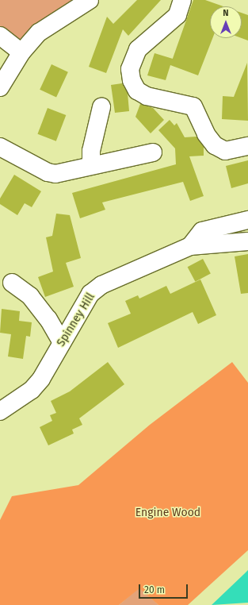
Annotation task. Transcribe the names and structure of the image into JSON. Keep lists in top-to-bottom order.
{
  "streets": {
    "street": ["Spinney Hill"]
  },
  "parks": ["Engine Wood"],
  "scale_bar": "20 m",
  "north": "top"
}
